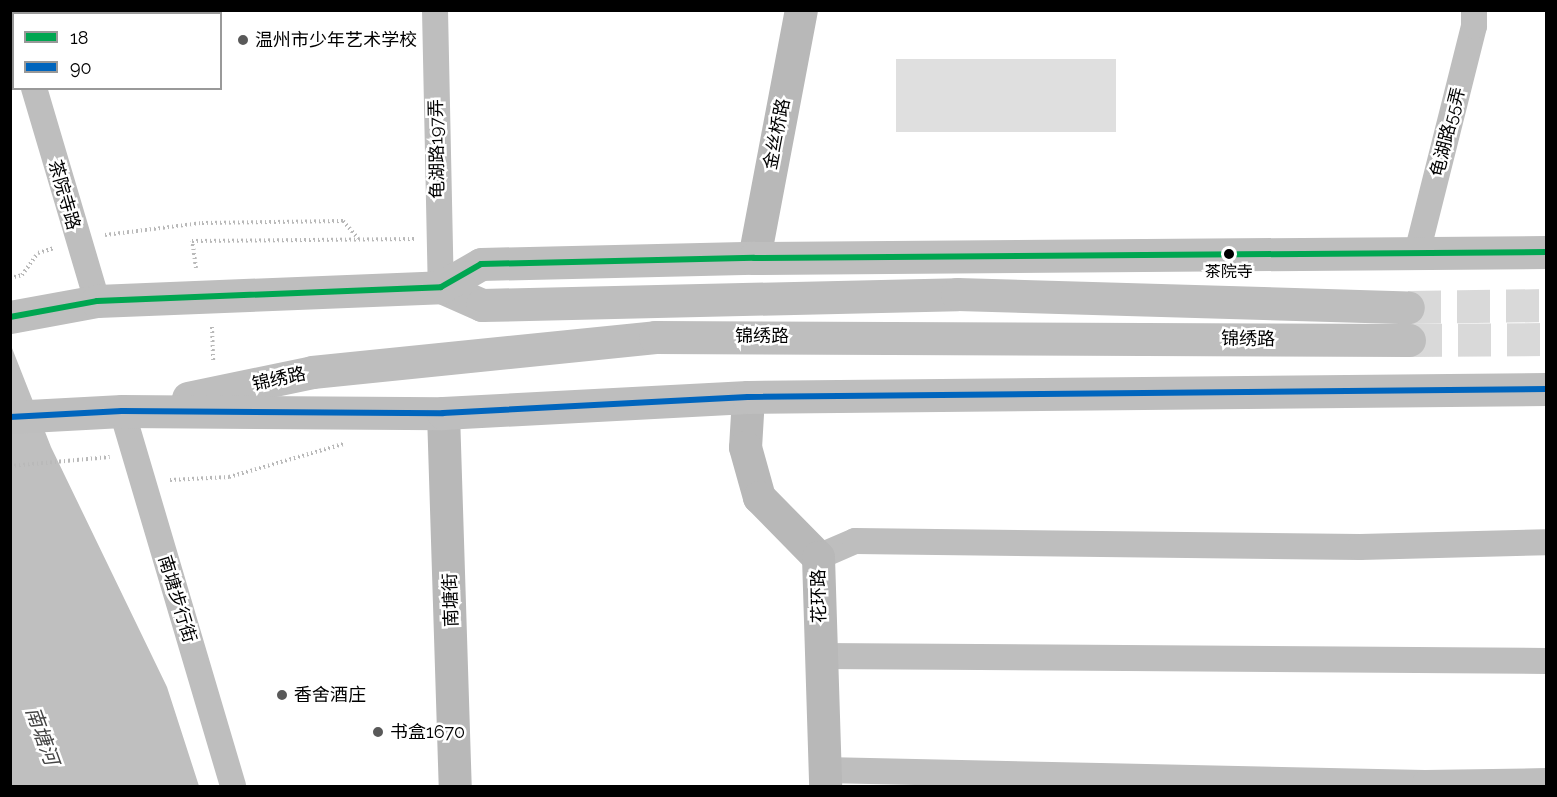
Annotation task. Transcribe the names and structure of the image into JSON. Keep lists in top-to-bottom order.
{
  "streets": {
    "main road": ["锦绣路"],
    "street": [
      "龟湖路55弄",
      "金丝桥路",
      "龟湖路197弄",
      "茶院寺路",
      "花环路",
      "南塘步行街",
      "南塘街"
    ]
  },
  "crossings": [
    ["龟湖路55弄", "锦绣路"],
    ["金丝桥路", "锦绣路"],
    ["龟湖路197弄", "锦绣路"],
    ["茶院寺路", "锦绣路"],
    ["锦绣路", "花环路"],
    ["锦绣路", "南塘步行街"],
    ["锦绣路", "南塘街"]
  ],
  "water": ["南塘河"],
  "places": [
    "温州市少年艺术学校",
    "茶院寺",
    "香舍酒庄",
    "书盒1670"
  ],
  "lines": ["transit line 18", "transit line 90"],
  "legend": ["18", "90"]
}
